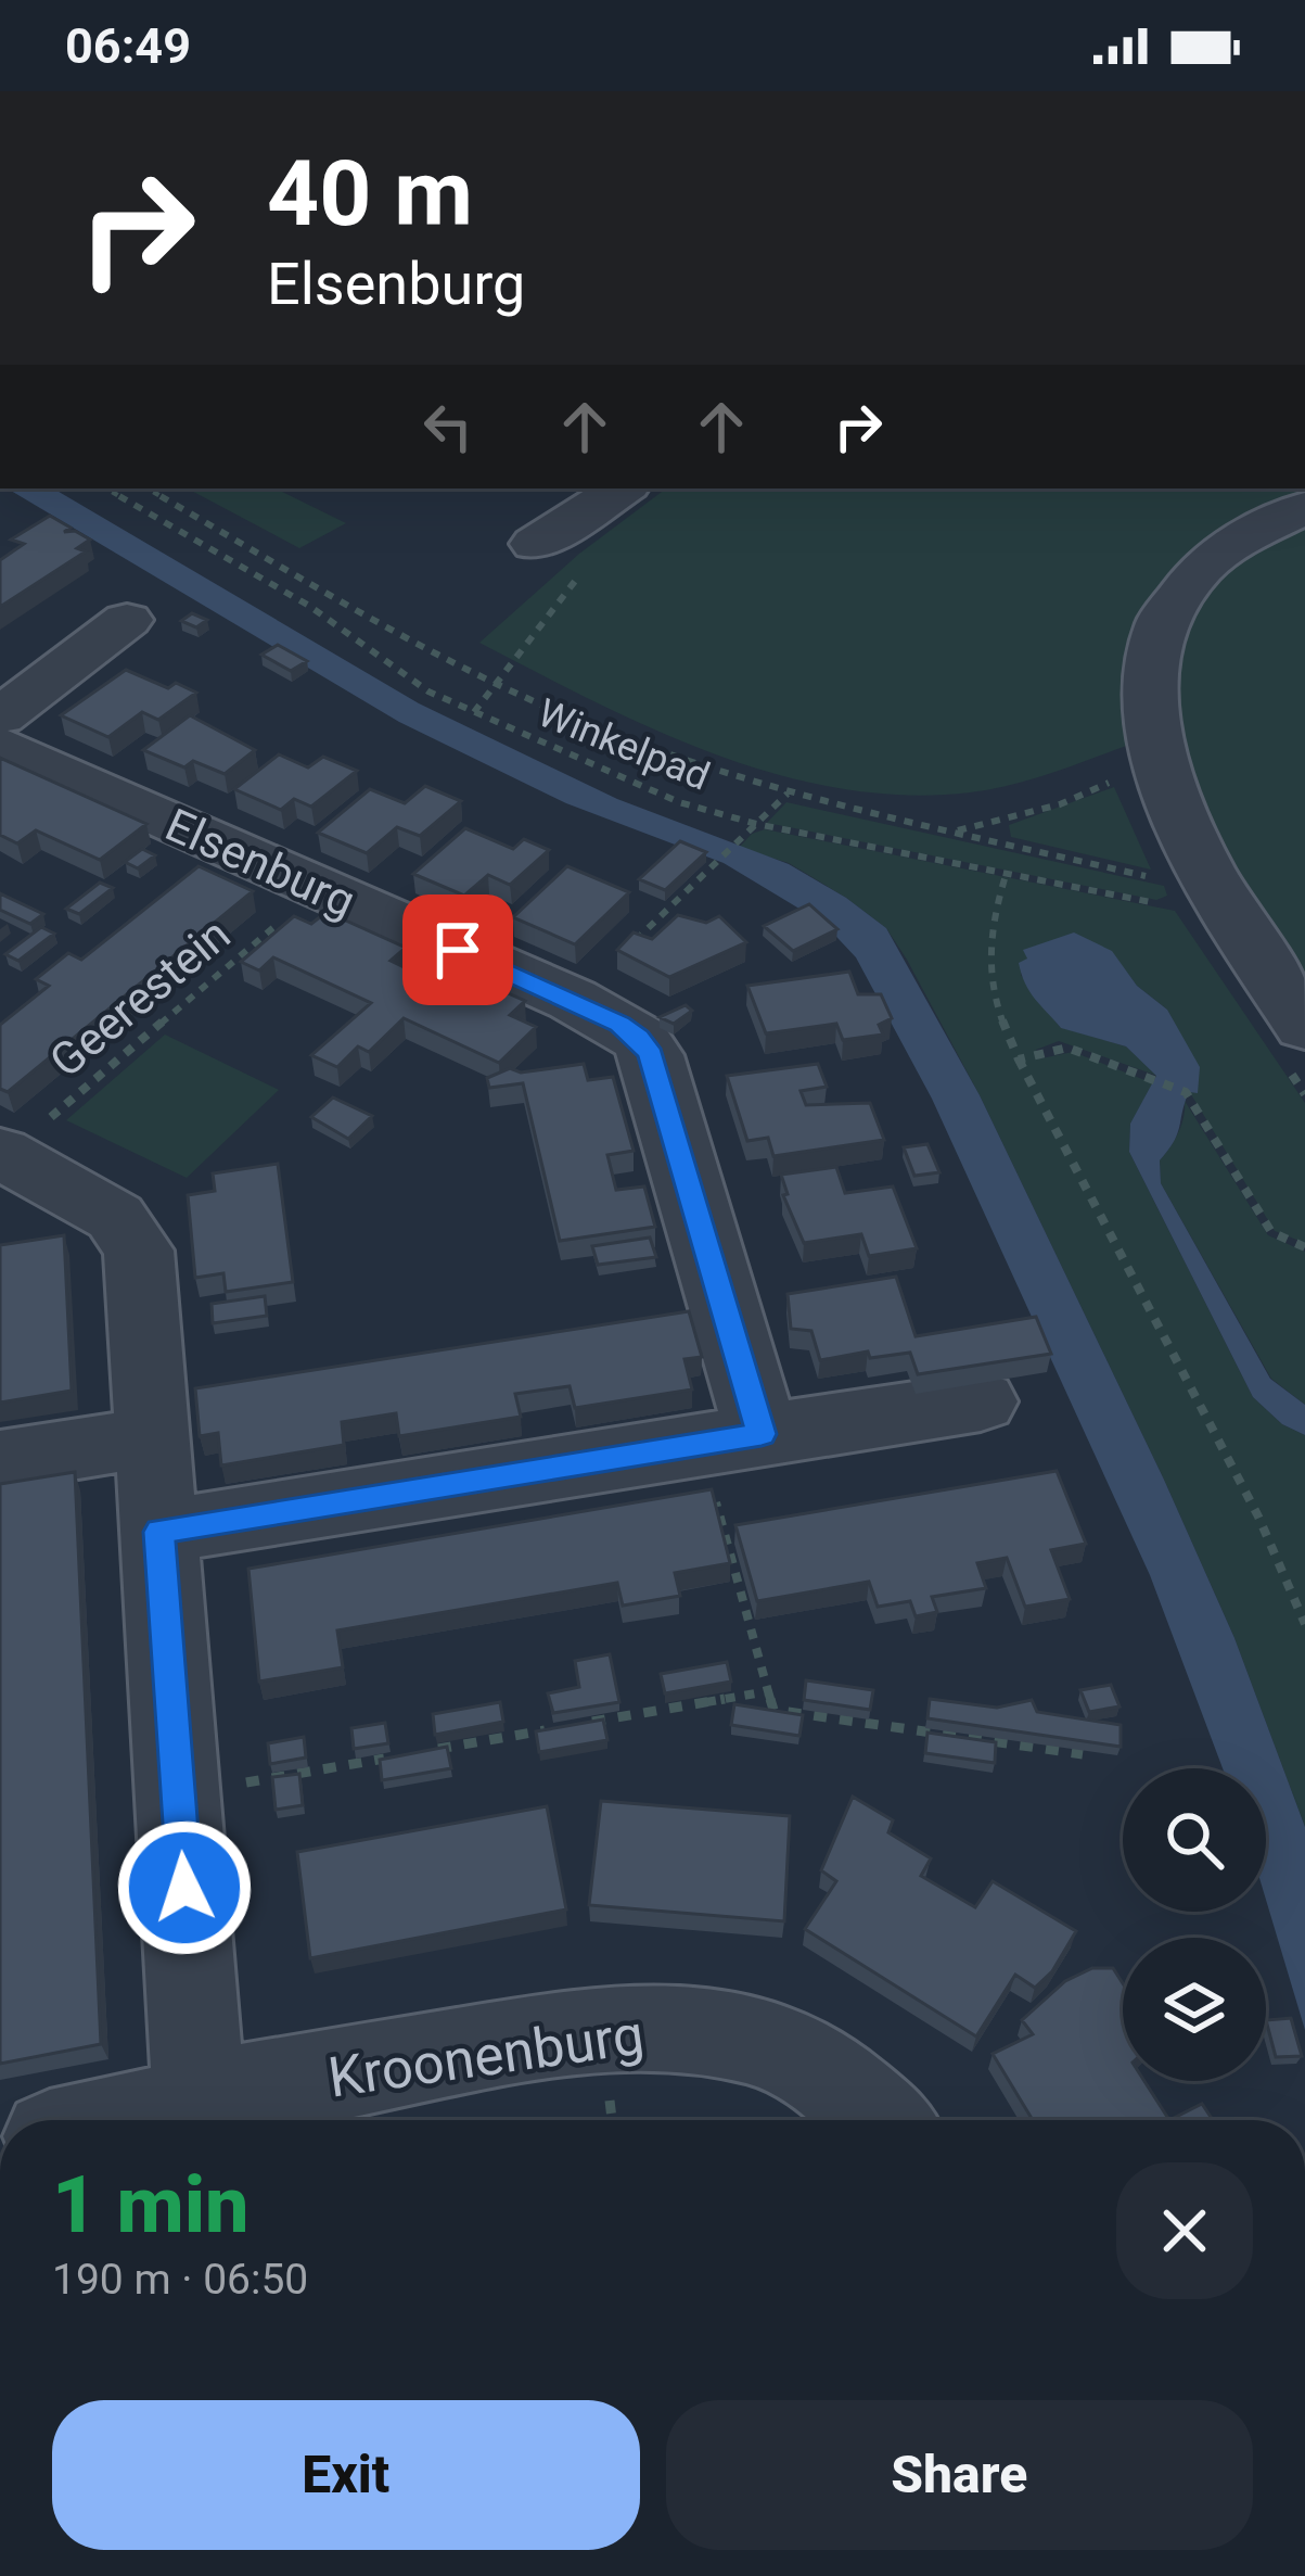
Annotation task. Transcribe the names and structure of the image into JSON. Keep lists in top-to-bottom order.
{
  "streets": {
    "street": ["Elsenburg", "Kroonenburg"],
    "path": ["Winkelpad", "Geerestein"]
  },
  "crossings": [
    ["Elsenburg", "Geerestein"]
  ],
  "page": {
    "status": "06:49",
    "turn": ["40 m", "Elsenburg"],
    "heading": ["1 min", "190 m · 06:50"],
    "buttons": ["Exit", "Share"]
  }
}
